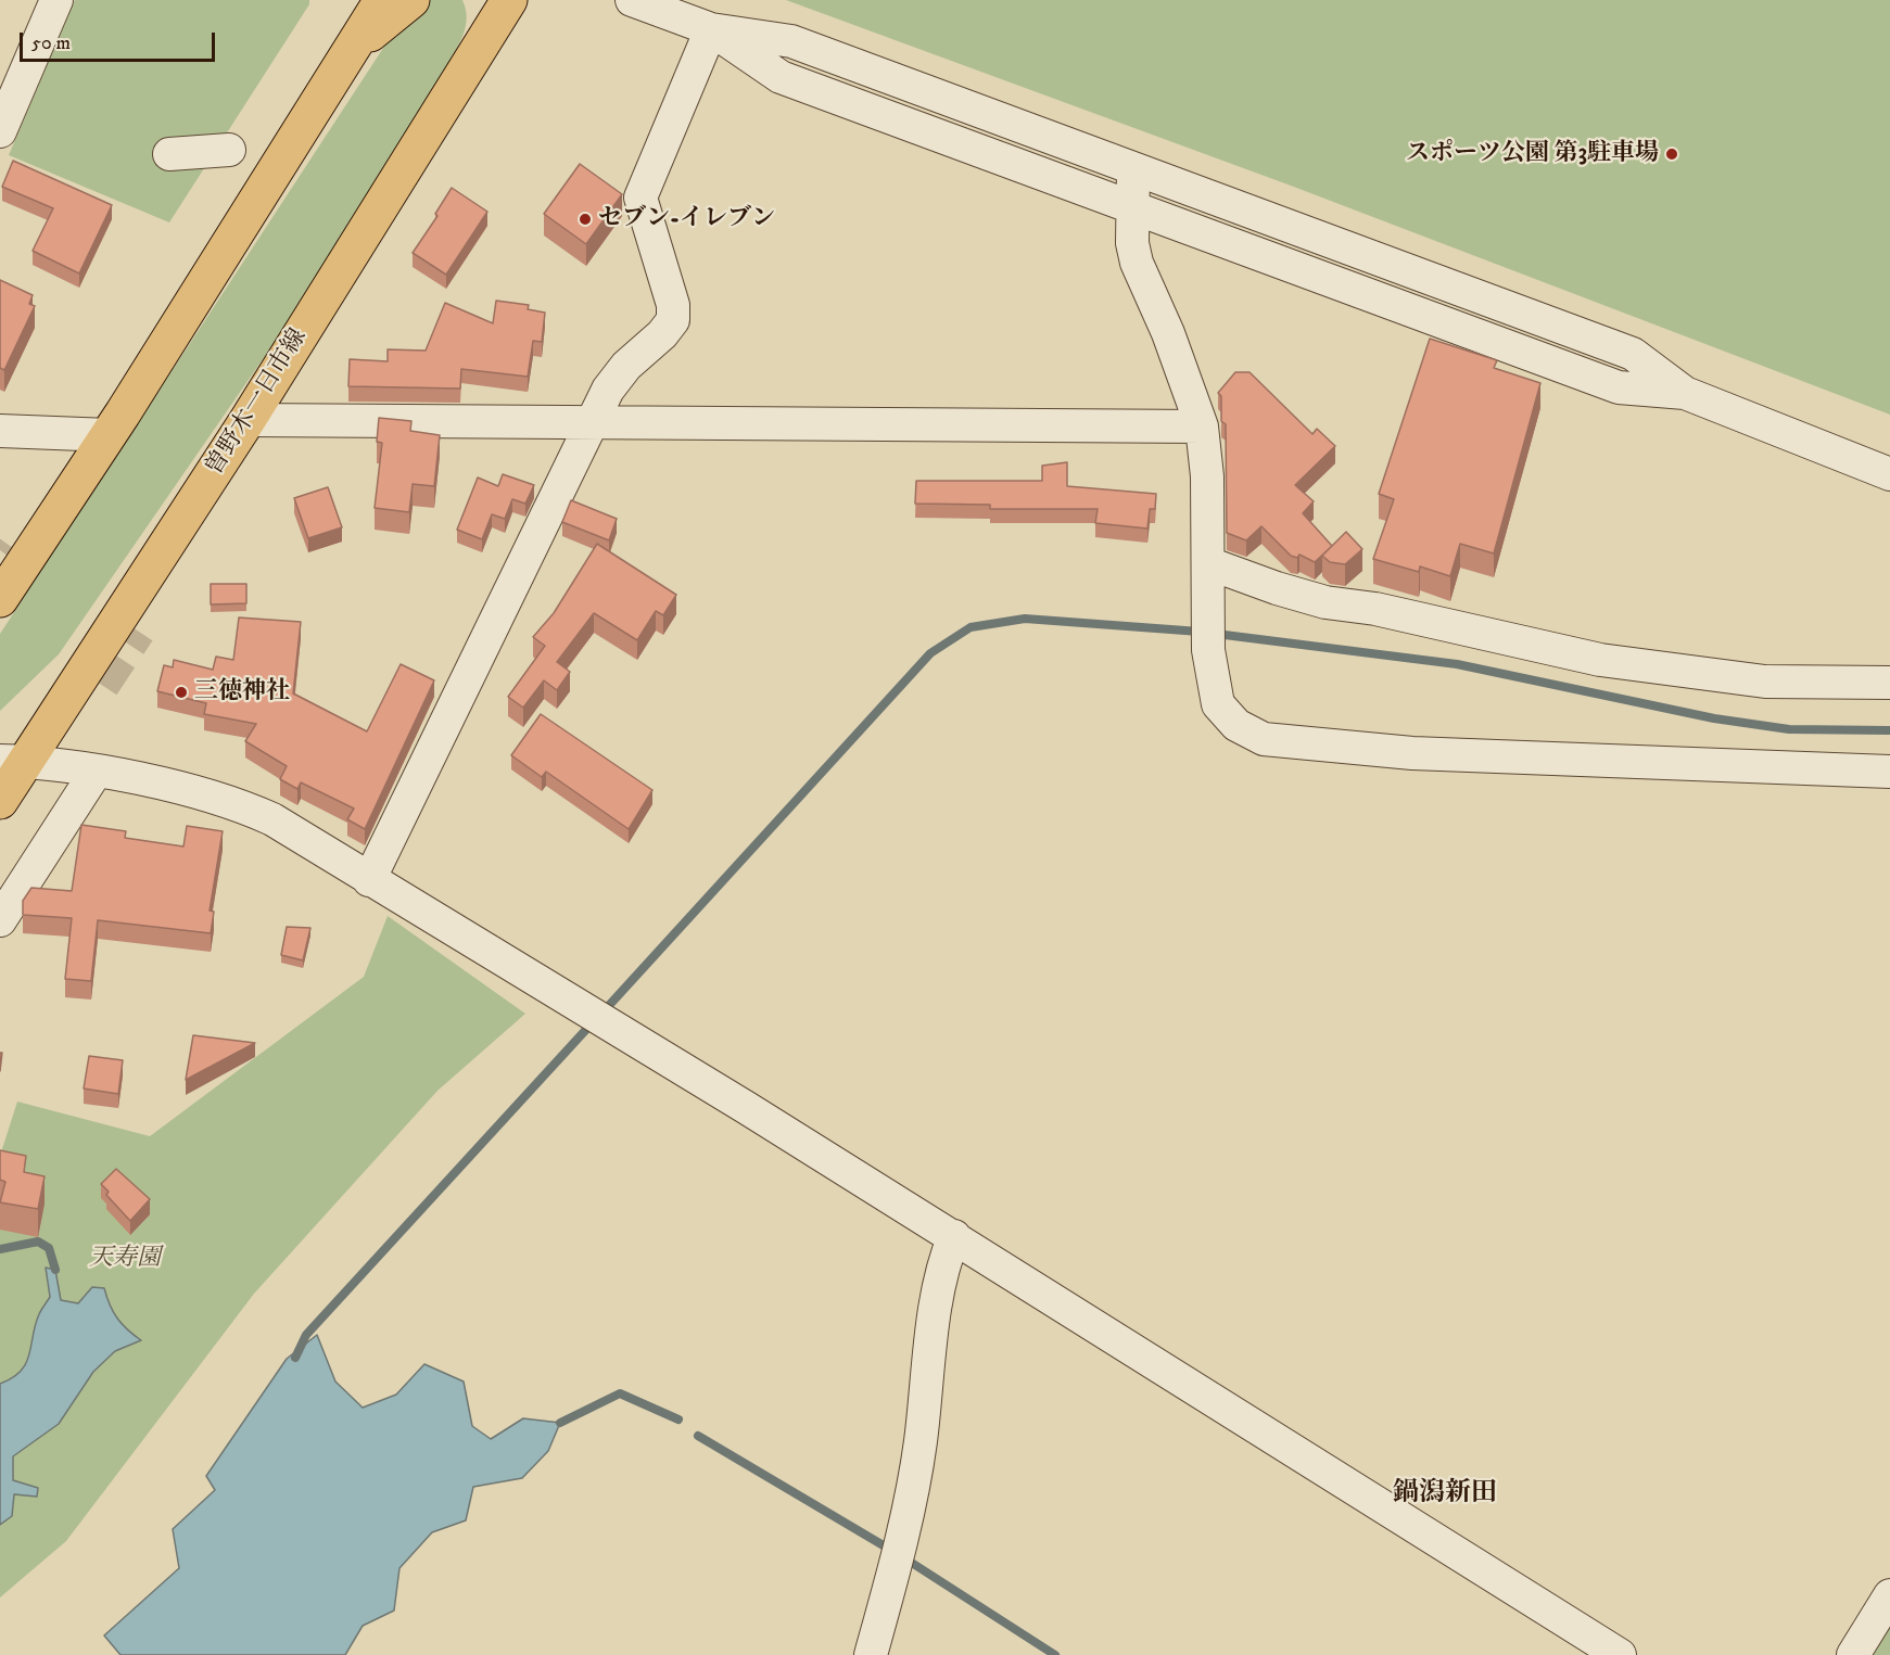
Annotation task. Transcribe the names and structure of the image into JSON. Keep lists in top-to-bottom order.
{
  "streets": {
    "main road": ["曽野木一日市線"]
  },
  "districts": ["鍋潟新田"],
  "parks": ["天寿園"],
  "places": ["スポーツ公園 第3駐車場", "セブン-イレブン", "三徳神社"],
  "scale_bar": "50 m"
}
